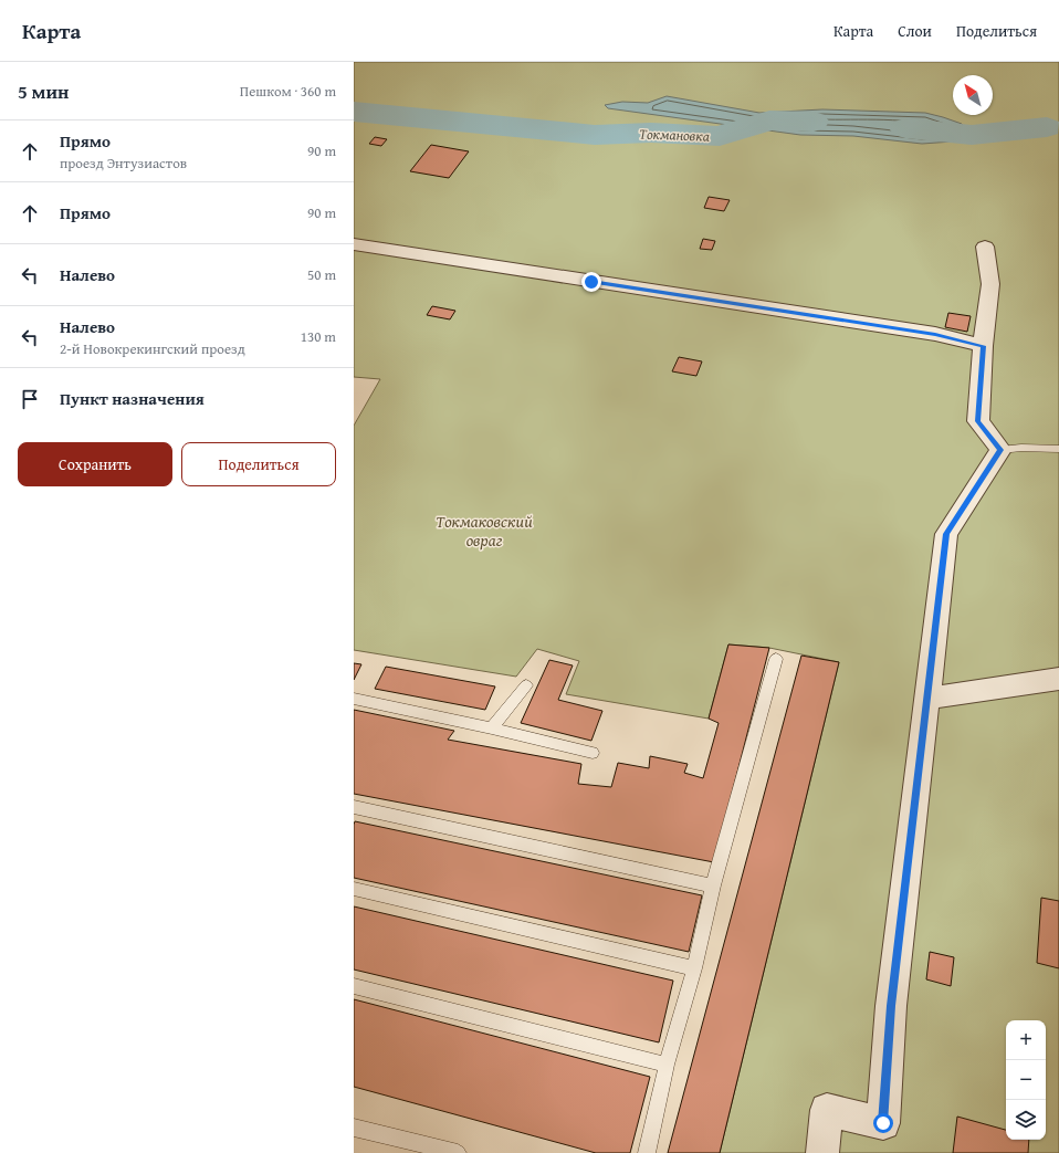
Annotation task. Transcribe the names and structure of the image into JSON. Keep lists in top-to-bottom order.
{
  "water": ["Токмановка"],
  "parks": ["Токмаковский овраг"],
  "north": "top left",
  "page": {
    "header": "Карта",
    "nav": ["Карта", "Слои", "Поделиться"],
    "heading": ["5 мин", "Пешком · 360 m"],
    "list": [
      ["Прямо", "проезд Энтузиастов", "90 m"],
      ["Прямо", "90 m"],
      ["Налево", "50 m"],
      ["Налево", "2-й Новокрекингский проезд", "130 m"],
      "Пункт назначения"
    ],
    "buttons": ["Сохранить", "Поделиться"],
    "map_buttons": ["+", "−"]
  }
}
